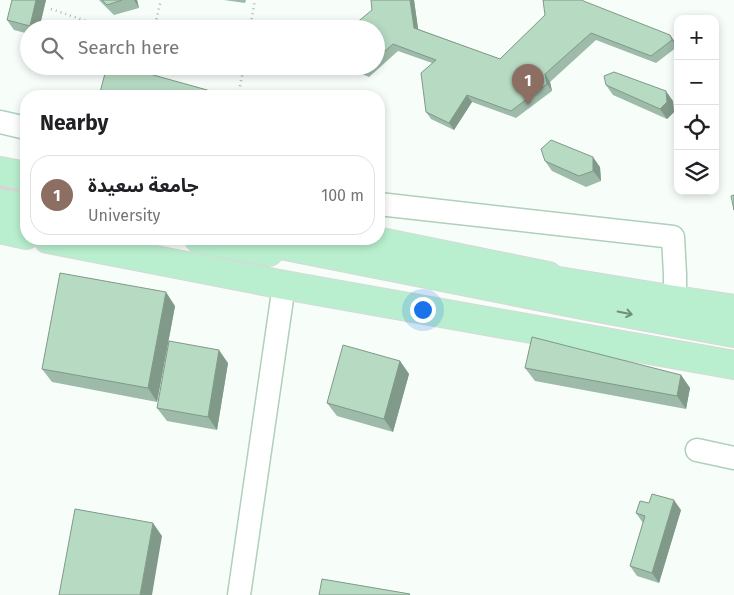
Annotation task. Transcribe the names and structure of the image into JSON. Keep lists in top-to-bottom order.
{
  "page": {
    "map_buttons": ["+", "−"],
    "search": "Search here",
    "pins": "1",
    "heading": "Nearby",
    "list": [
      {
        "mark": "1",
        "name": "جامعة سعيدة",
        "note": "University",
        "value": "100 m"
      }
    ]
  }
}
